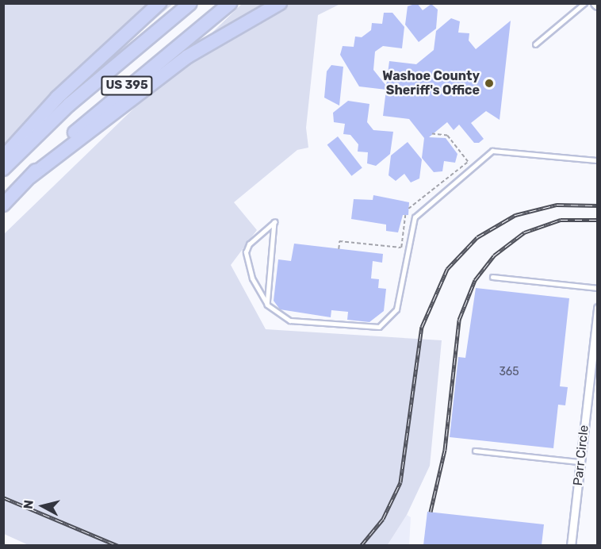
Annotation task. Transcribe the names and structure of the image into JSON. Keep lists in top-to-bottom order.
{
  "streets": {
    "highway": ["US 395"],
    "street": ["Parr Circle"]
  },
  "places": ["Washoe County Sheriff's Office"],
  "house_numbers": ["365"],
  "north": "left"
}
